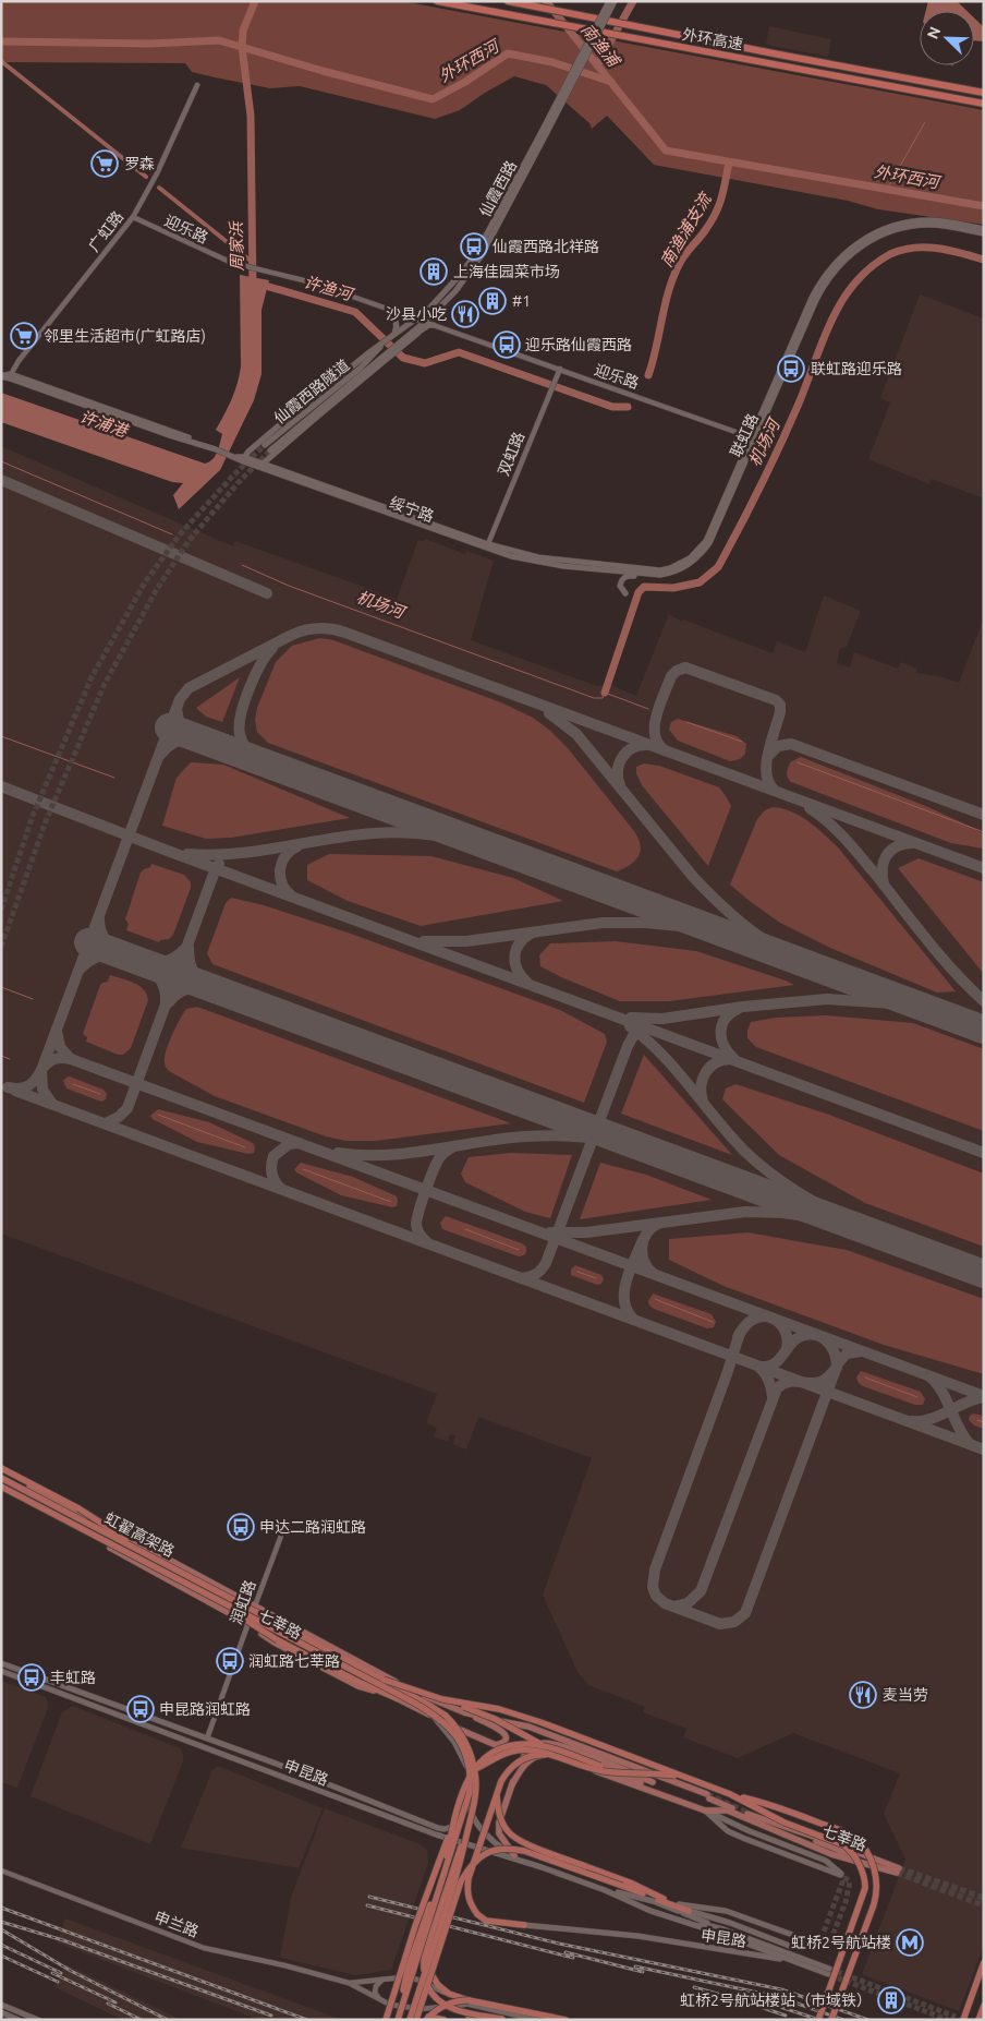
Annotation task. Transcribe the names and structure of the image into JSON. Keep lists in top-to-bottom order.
{
  "streets": {
    "highway": ["外环高速", "虹翟高架路"],
    "main road": [
      "仙霞西路",
      "仙霞西路隧道",
      "联虹路",
      "绥宁路",
      "七莘路",
      "申昆路"
    ],
    "street": [
      "迎乐路",
      "广虹路",
      "双虹路",
      "润虹路",
      "申兰路"
    ]
  },
  "crossings": [
    ["仙霞西路", "迎乐路"],
    ["仙霞西路", "仙霞西路隧道"],
    ["迎乐路", "广虹路"],
    ["迎乐路", "联虹路"],
    ["迎乐路", "双虹路"],
    ["广虹路", "绥宁路"],
    ["联虹路", "绥宁路"],
    ["双虹路", "绥宁路"],
    ["虹翟高架路", "七莘路"],
    ["润虹路", "七莘路"],
    ["润虹路", "申昆路"]
  ],
  "water": [
    "南渔浦",
    "外环西河",
    "南渔浦支流",
    "周家浜",
    "许渔河",
    "许浦港",
    "机场河"
  ],
  "places": {
    "supermarket": ["罗森", "邻里生活超市(广虹路店)"],
    "bus stop": [
      "仙霞西路北祥路",
      "迎乐路仙霞西路",
      "联虹路迎乐路",
      "申达二路润虹路",
      "润虹路七莘路",
      "丰虹路",
      "申昆路润虹路"
    ],
    "building": ["上海佳园菜市场", "#1", "虹桥2号航站楼站（市域铁）"],
    "restaurant": ["沙县小吃", "麦当劳"],
    "metro station": ["虹桥2号航站楼"]
  },
  "north": "top left"
}
